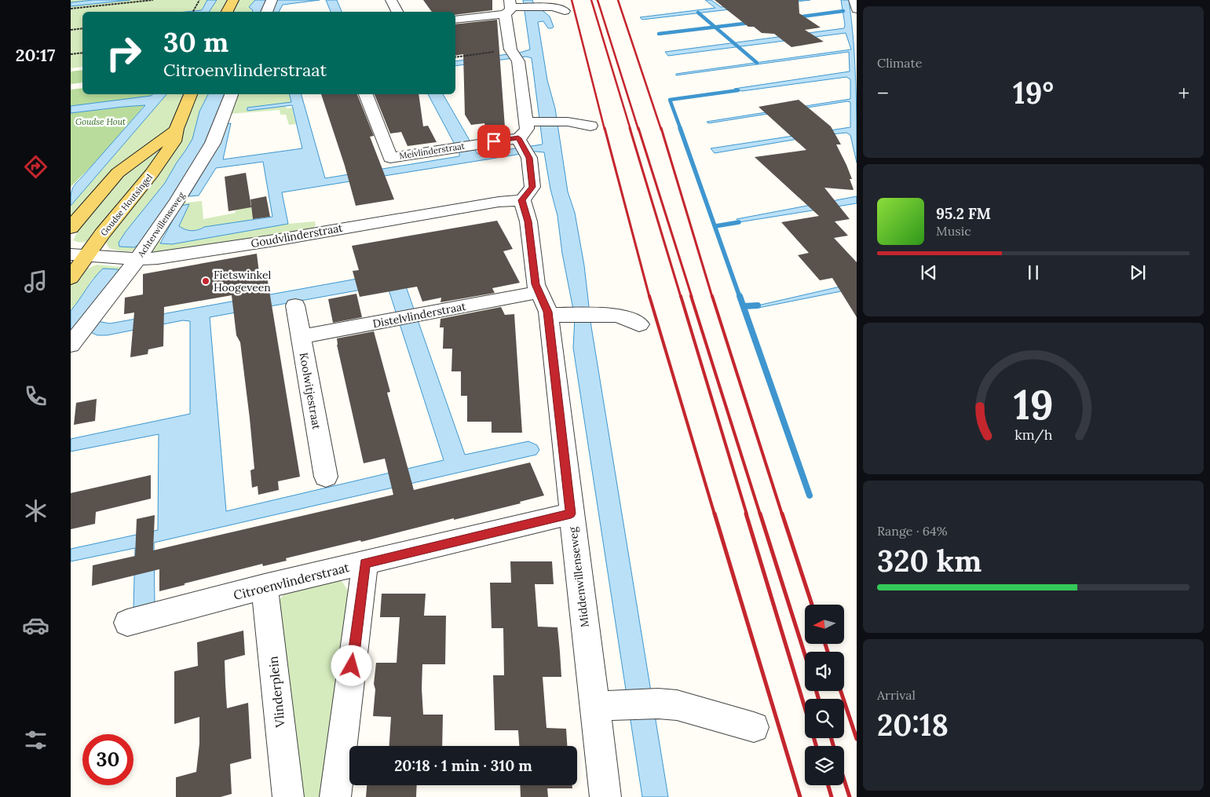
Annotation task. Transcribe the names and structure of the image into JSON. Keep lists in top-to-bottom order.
{
  "streets": {
    "main road": ["Goudse Houtsingel"],
    "street": [
      "Meivlinderstraat",
      "Achterwillenseweg",
      "Goudvlinderstraat",
      "Distelvlinderstraat",
      "Koolwitjestraat",
      "Middenwillenseweg",
      "Citroenvlinderstraat",
      "Vlinderplein"
    ]
  },
  "crossings": [
    ["Goudse Houtsingel", "Goudvlinderstraat"],
    ["Achterwillenseweg", "Goudvlinderstraat"],
    ["Goudvlinderstraat", "Middenwillenseweg"],
    ["Distelvlinderstraat", "Koolwitjestraat"],
    ["Distelvlinderstraat", "Middenwillenseweg"],
    ["Middenwillenseweg", "Citroenvlinderstraat"],
    ["Citroenvlinderstraat", "Vlinderplein"]
  ],
  "parks": ["Goudse Hout"],
  "places": ["Fietswinkel Hoogeveen"],
  "north": "left",
  "page": {
    "tabs": "20:17",
    "tile": [
      "Climate",
      ["Range · 64%", "320 km"],
      ["Arrival", "20:18"]
    ],
    "turn": ["30 m", "Citroenvlinderstraat"],
    "heat": ["−", "19°", "+"],
    "song": ["95.2 FM", "Music"],
    "limit": "30",
    "trip": "20:18 · 1 min · 310 m",
    "gauge": ["19", "km/h"]
  }
}
